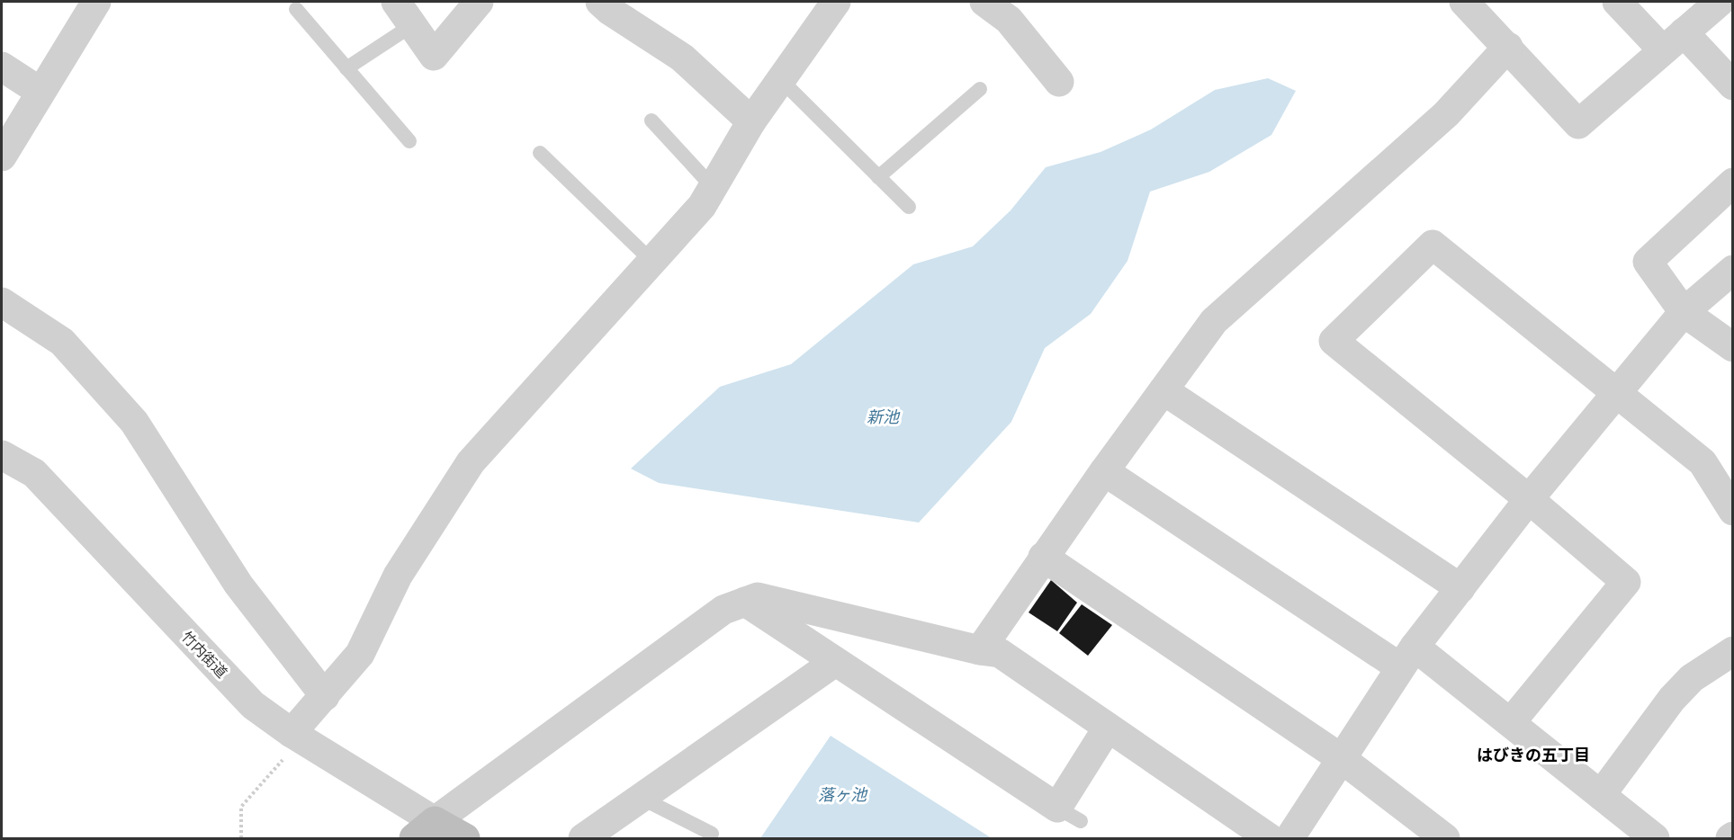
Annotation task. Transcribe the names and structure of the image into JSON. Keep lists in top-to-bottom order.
{
  "streets": {
    "street": ["竹内街道"]
  },
  "districts": ["はびきの五丁目"],
  "water": ["新池", "落ヶ池"]
}
